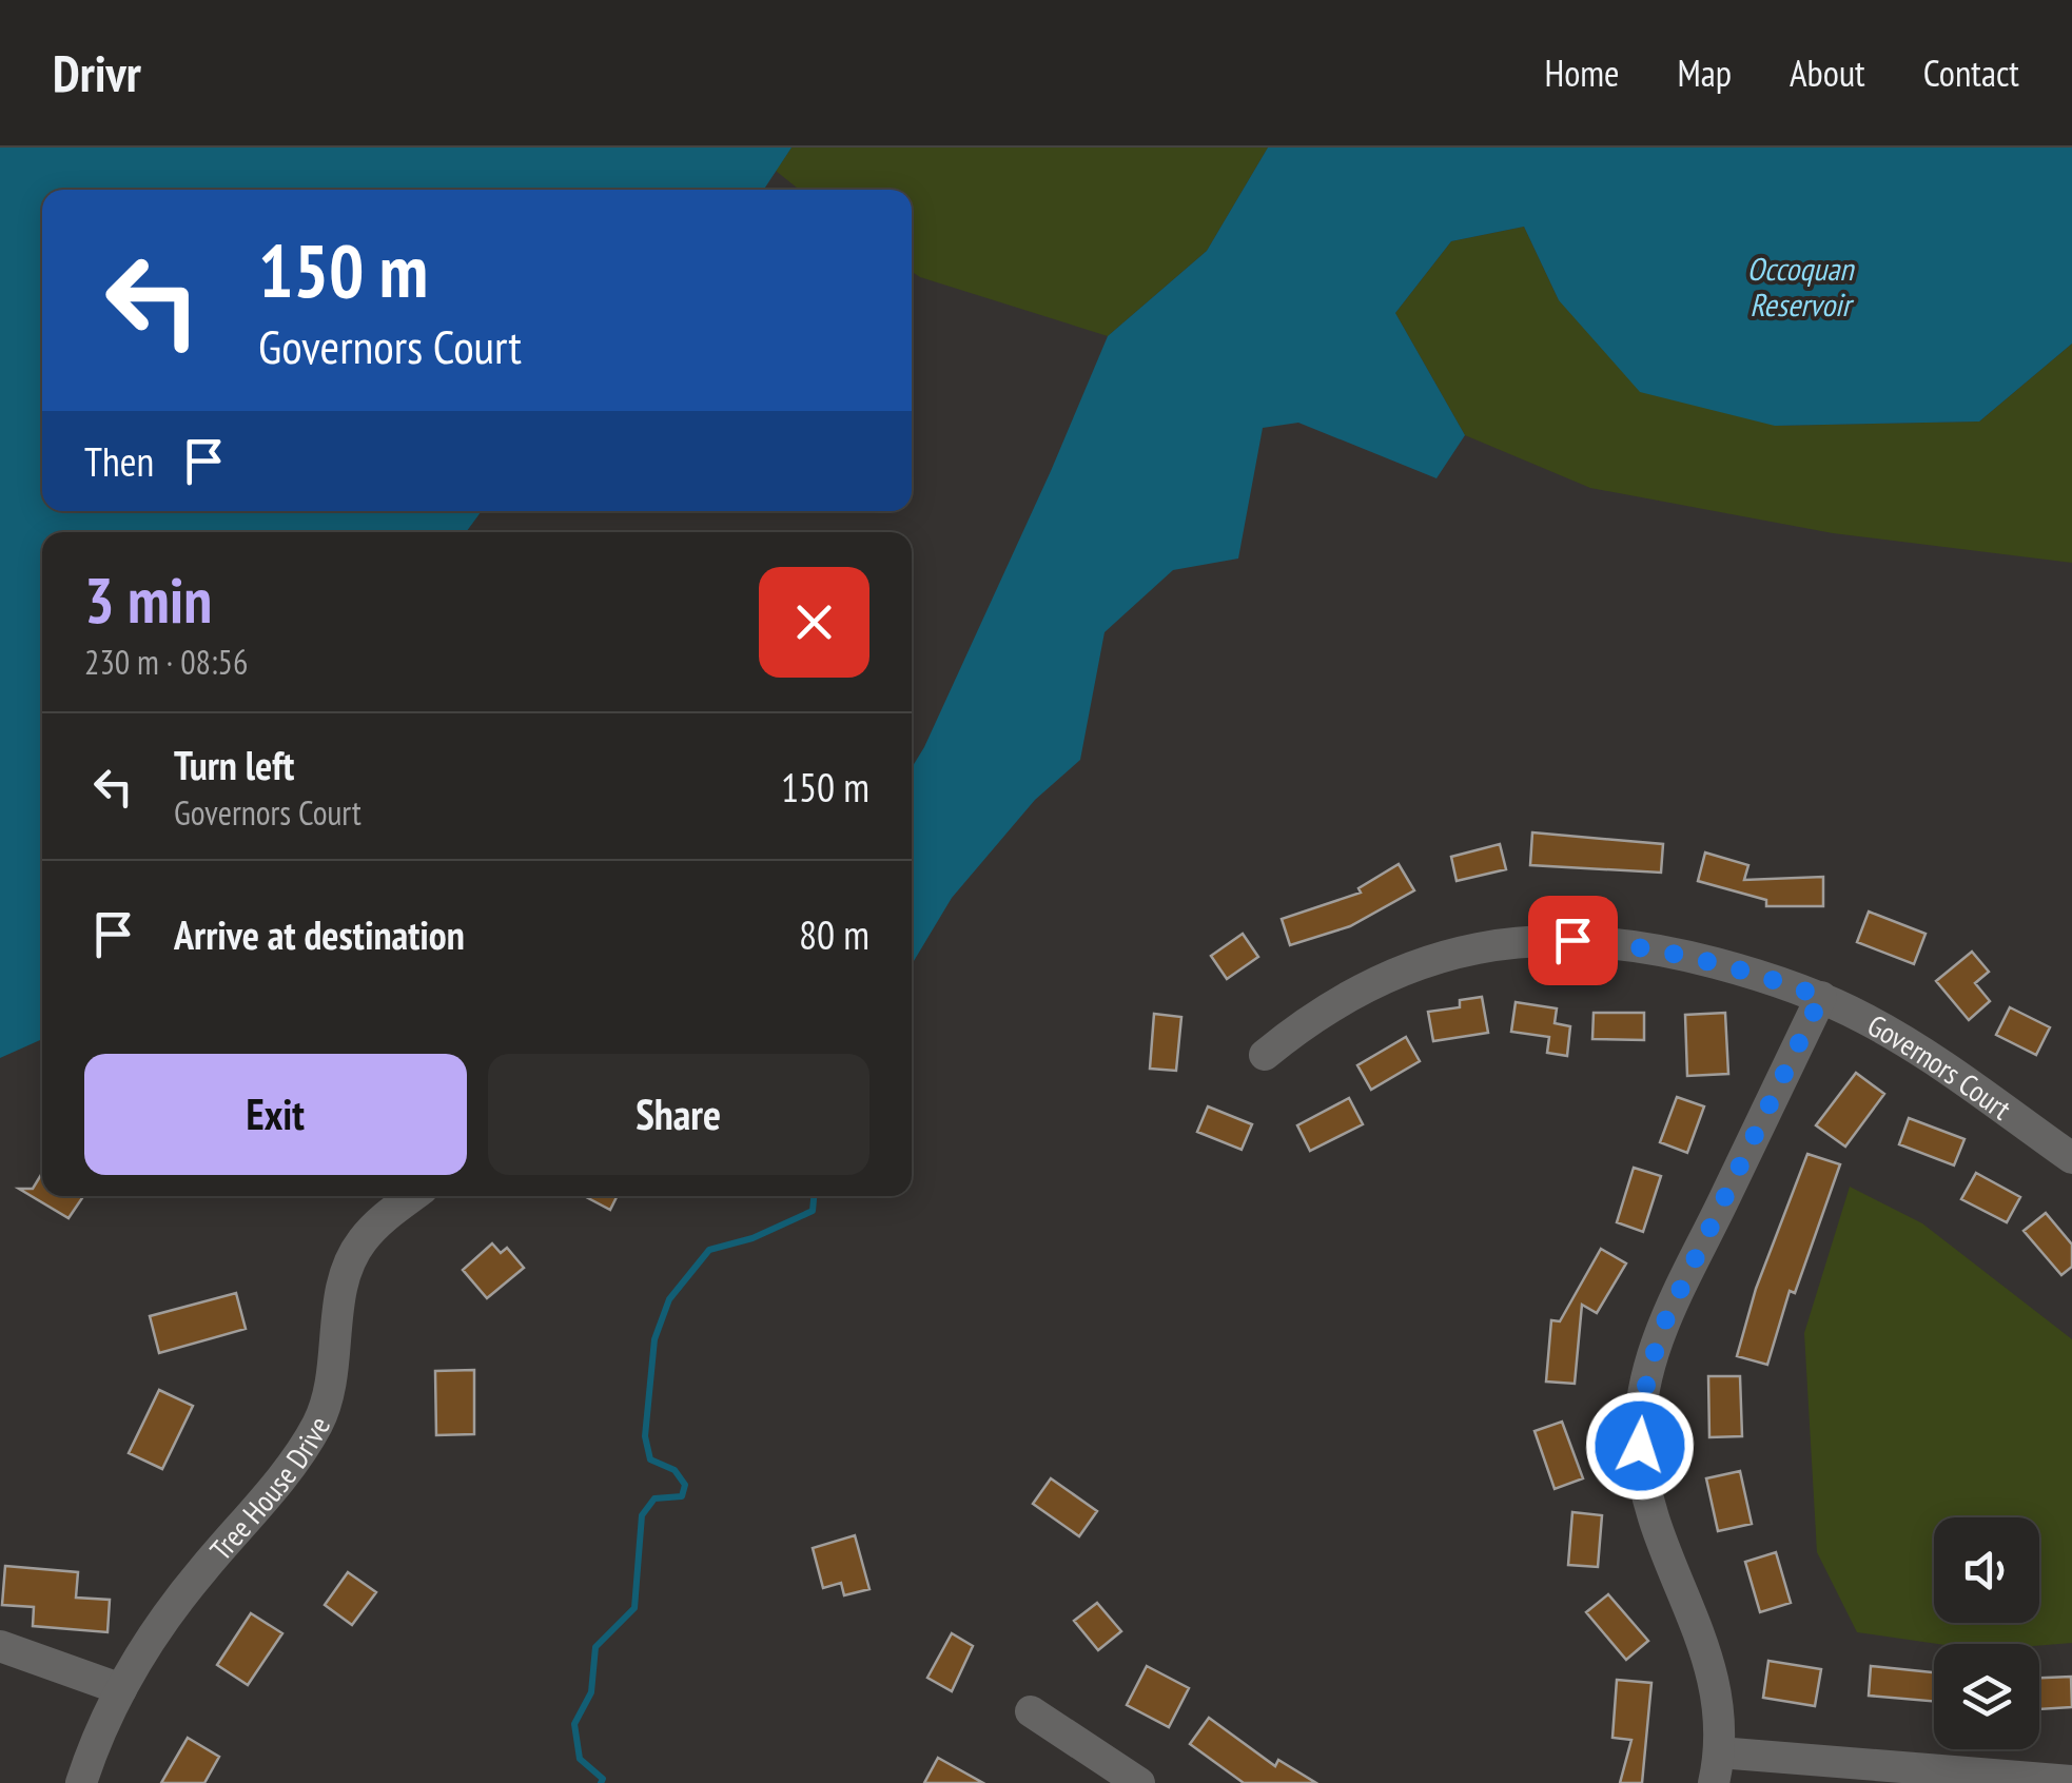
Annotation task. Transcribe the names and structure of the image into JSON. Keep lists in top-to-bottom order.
{
  "streets": {
    "street": ["Governors Court", "Tree House Drive"]
  },
  "water": ["Occoquan Reservoir"],
  "page": {
    "header": "Drivr",
    "nav": [
      "Home",
      "Map",
      "About",
      "Contact"
    ],
    "turn": ["150 m", "Governors Court"],
    "then": "Then",
    "heading": ["3 min", "230 m · 08:56"],
    "list": [
      {
        "name": "Turn left",
        "note": "Governors Court",
        "value": "150 m"
      },
      {
        "name": "Arrive at destination",
        "value": "80 m"
      }
    ],
    "buttons": ["Exit", "Share"]
  }
}
